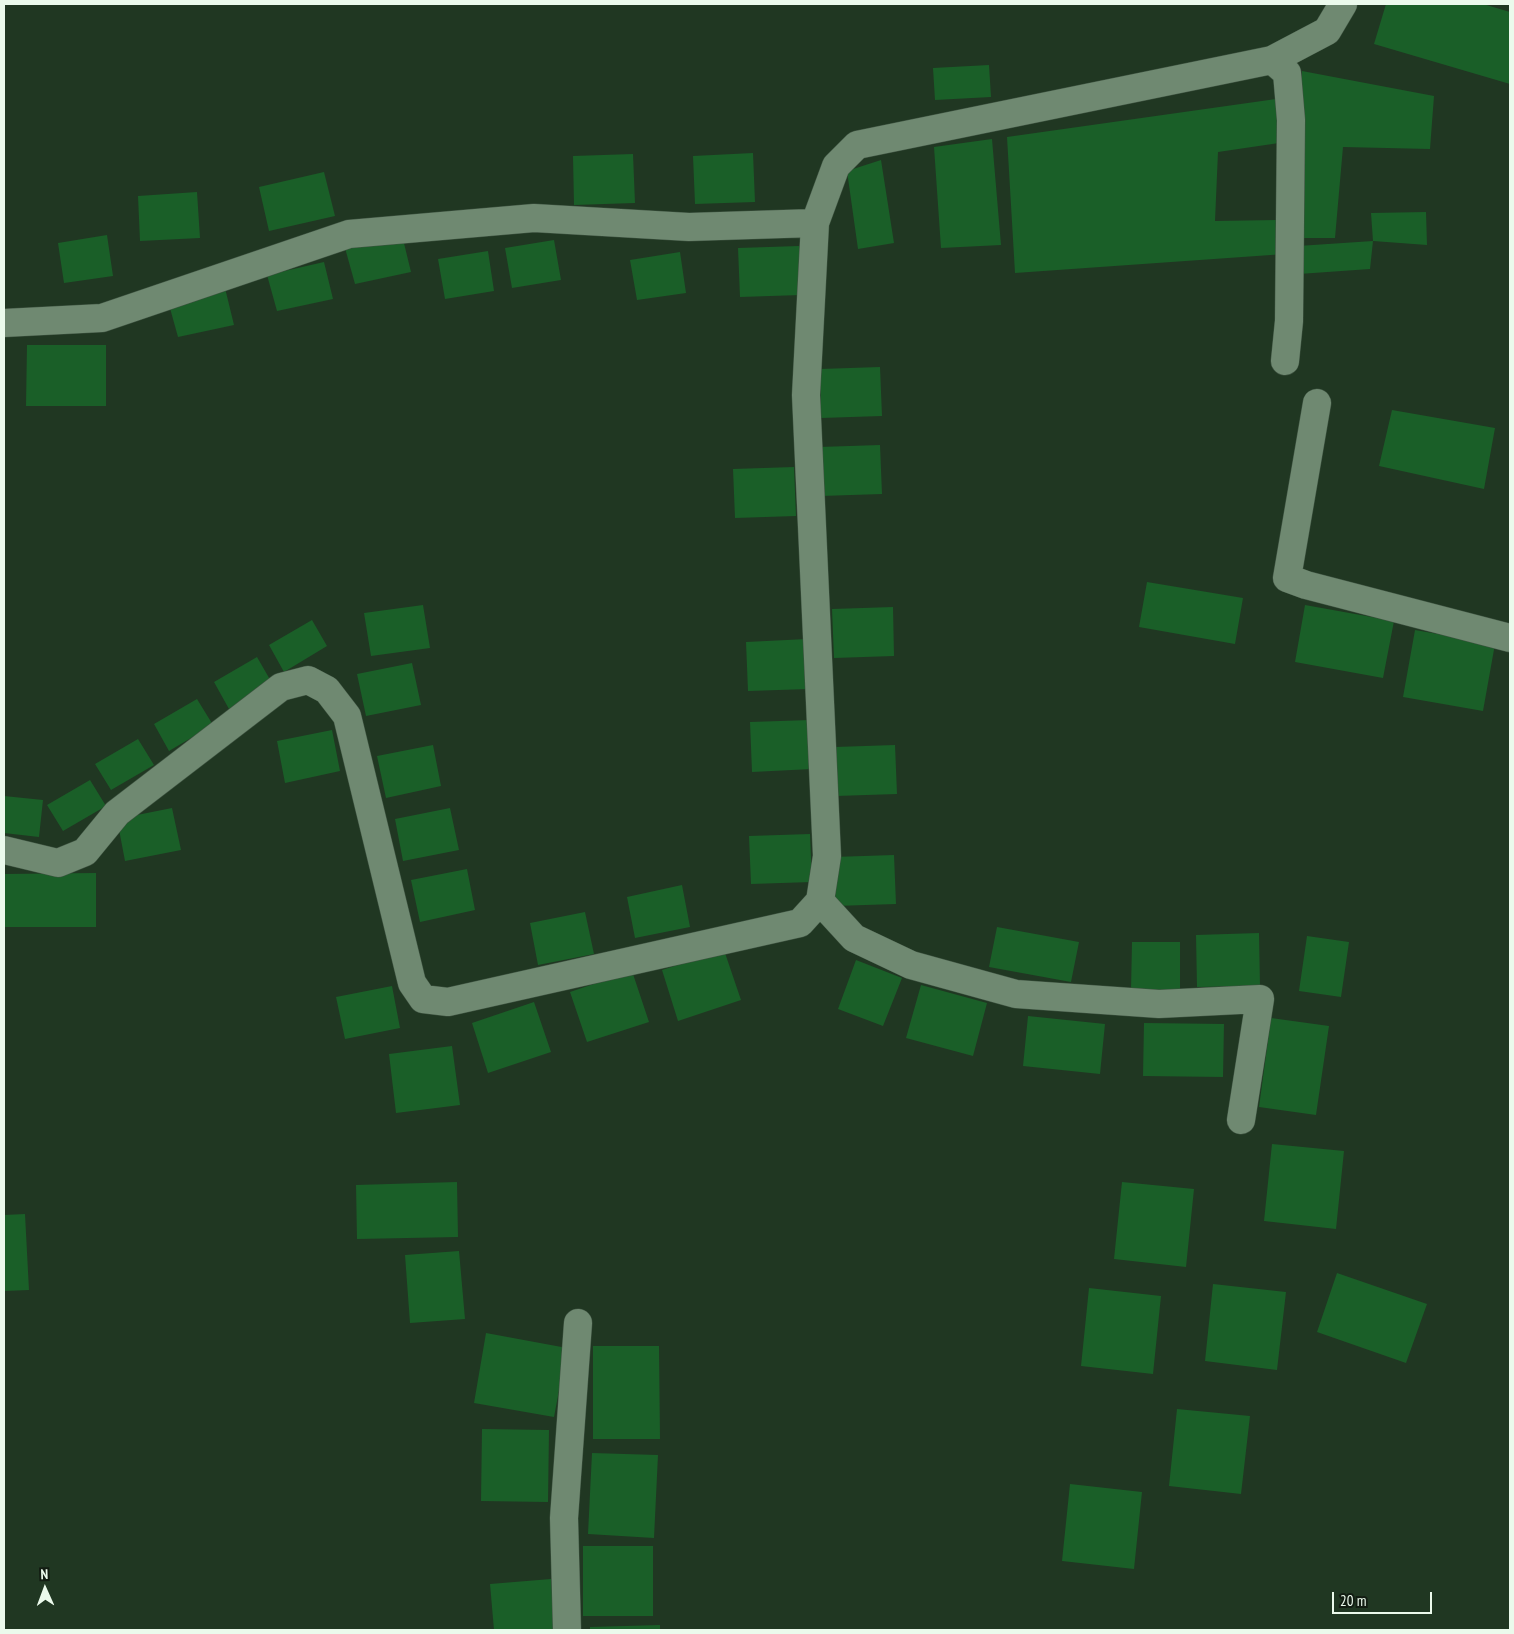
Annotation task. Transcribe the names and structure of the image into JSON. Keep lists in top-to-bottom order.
{
  "scale_bar": "20 m",
  "north": "top"
}
